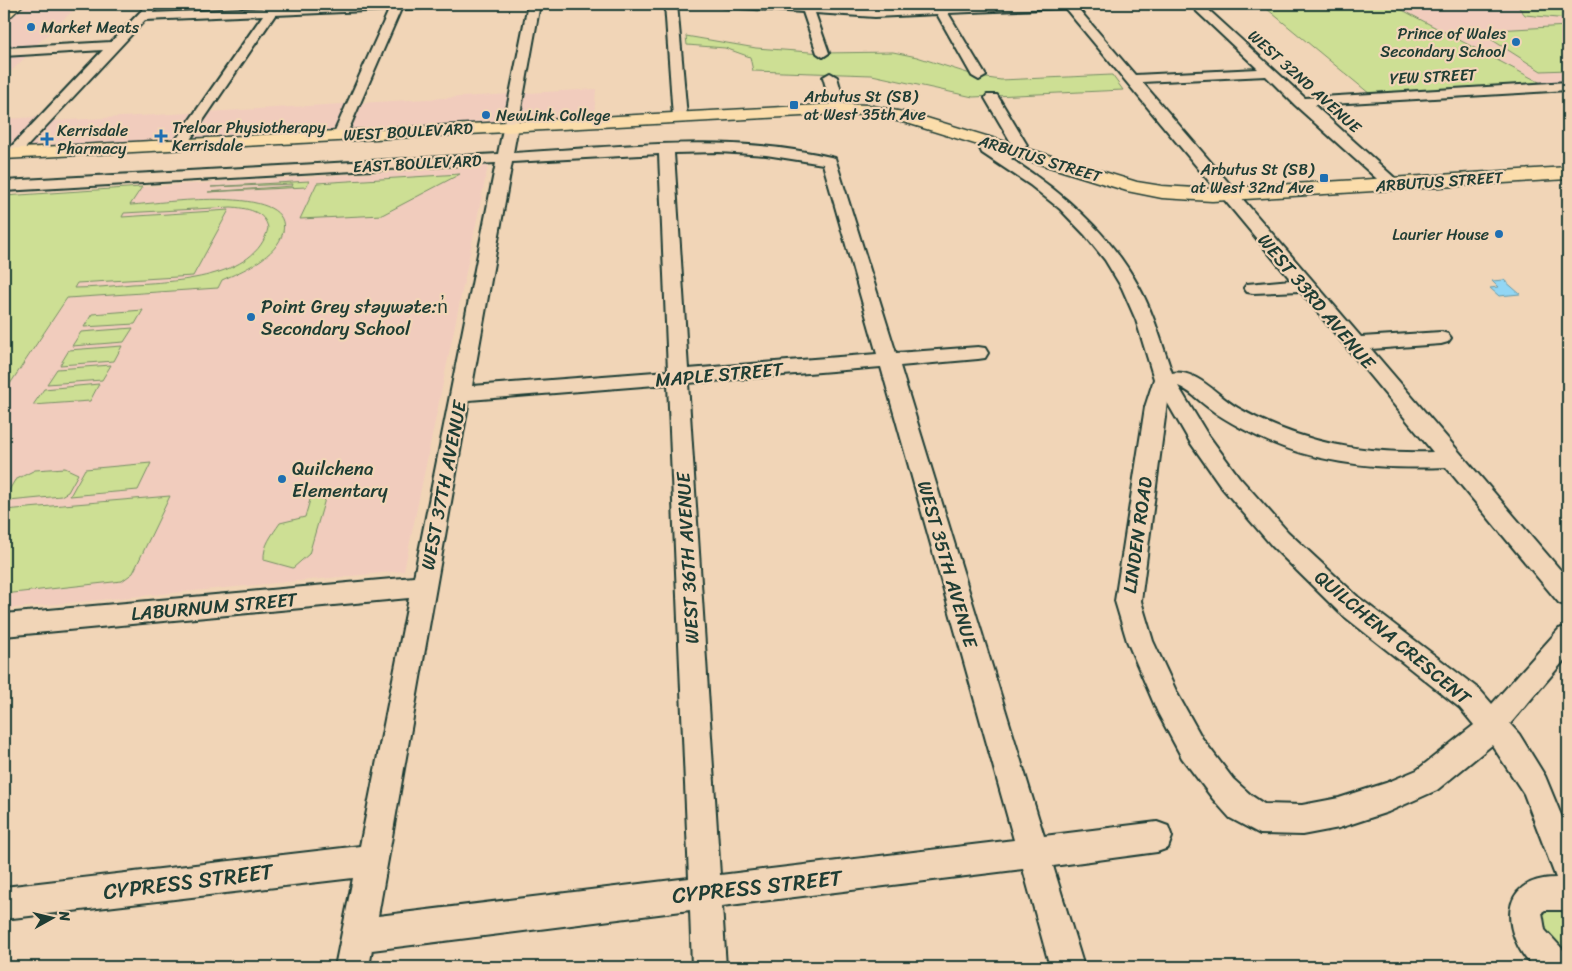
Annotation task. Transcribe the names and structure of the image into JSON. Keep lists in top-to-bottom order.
{
  "streets": {
    "main road": ["WEST BOULEVARD", "ARBUTUS STREET"],
    "street": [
      "YEW STREET",
      "WEST 32ND AVENUE",
      "EAST BOULEVARD",
      "WEST 33RD AVENUE",
      "MAPLE STREET",
      "WEST 37TH AVENUE",
      "LINDEN ROAD",
      "WEST 36TH AVENUE",
      "WEST 35TH AVENUE",
      "LABURNUM STREET",
      "QUILCHENA CRESCENT",
      "CYPRESS STREET"
    ]
  },
  "crossings": [
    ["YEW STREET", "WEST 32ND AVENUE"],
    ["WEST 32ND AVENUE", "ARBUTUS STREET"],
    ["WEST BOULEVARD", "ARBUTUS STREET"],
    ["WEST BOULEVARD", "WEST 37TH AVENUE"],
    ["ARBUTUS STREET", "WEST 33RD AVENUE"],
    ["ARBUTUS STREET", "WEST 37TH AVENUE"],
    ["ARBUTUS STREET", "QUILCHENA CRESCENT"],
    ["EAST BOULEVARD", "WEST 37TH AVENUE"],
    ["EAST BOULEVARD", "WEST 36TH AVENUE"],
    ["EAST BOULEVARD", "WEST 35TH AVENUE"],
    ["MAPLE STREET", "WEST 37TH AVENUE"],
    ["MAPLE STREET", "WEST 36TH AVENUE"],
    ["MAPLE STREET", "WEST 35TH AVENUE"],
    ["WEST 37TH AVENUE", "LABURNUM STREET"],
    ["WEST 37TH AVENUE", "CYPRESS STREET"],
    ["LINDEN ROAD", "QUILCHENA CRESCENT"],
    ["WEST 36TH AVENUE", "CYPRESS STREET"],
    ["WEST 35TH AVENUE", "CYPRESS STREET"]
  ],
  "places": {
    "other": [
      "Market Meats",
      "Prince of Wales Secondary School",
      "NewLink College",
      "Laurier House",
      "Point Grey stəywəte:n̓ Secondary School",
      "Quilchena Elementary"
    ],
    "transit": ["Arbutus St (SB) at West 35th Ave", "Arbutus St (SB) at West 32nd Ave"],
    "health": ["Treloar Physiotherapy Kerrisdale", "Kerrisdale Pharmacy"]
  },
  "north": "right"
}
